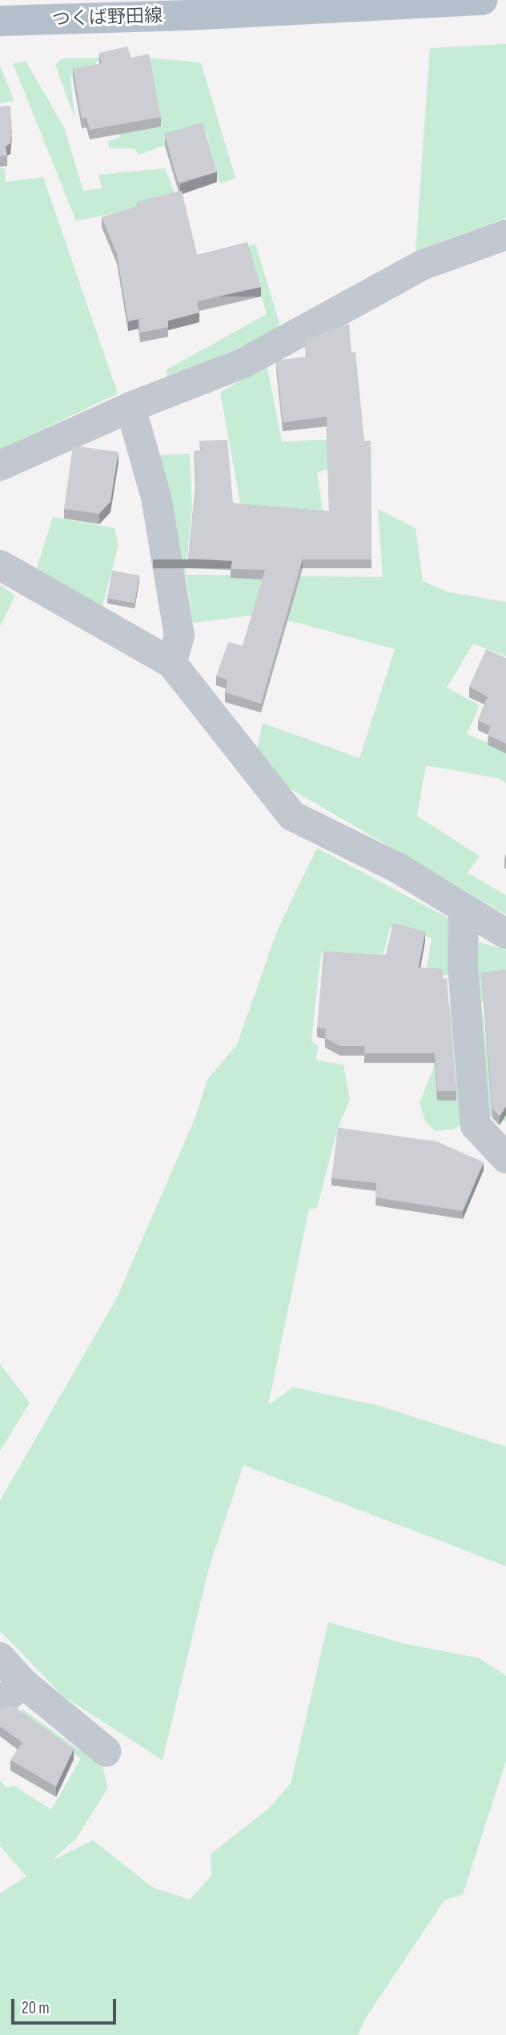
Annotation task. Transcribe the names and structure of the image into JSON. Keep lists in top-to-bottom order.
{
  "streets": {
    "main road": ["つくば野田線"]
  },
  "scale_bar": "20 m"
}
